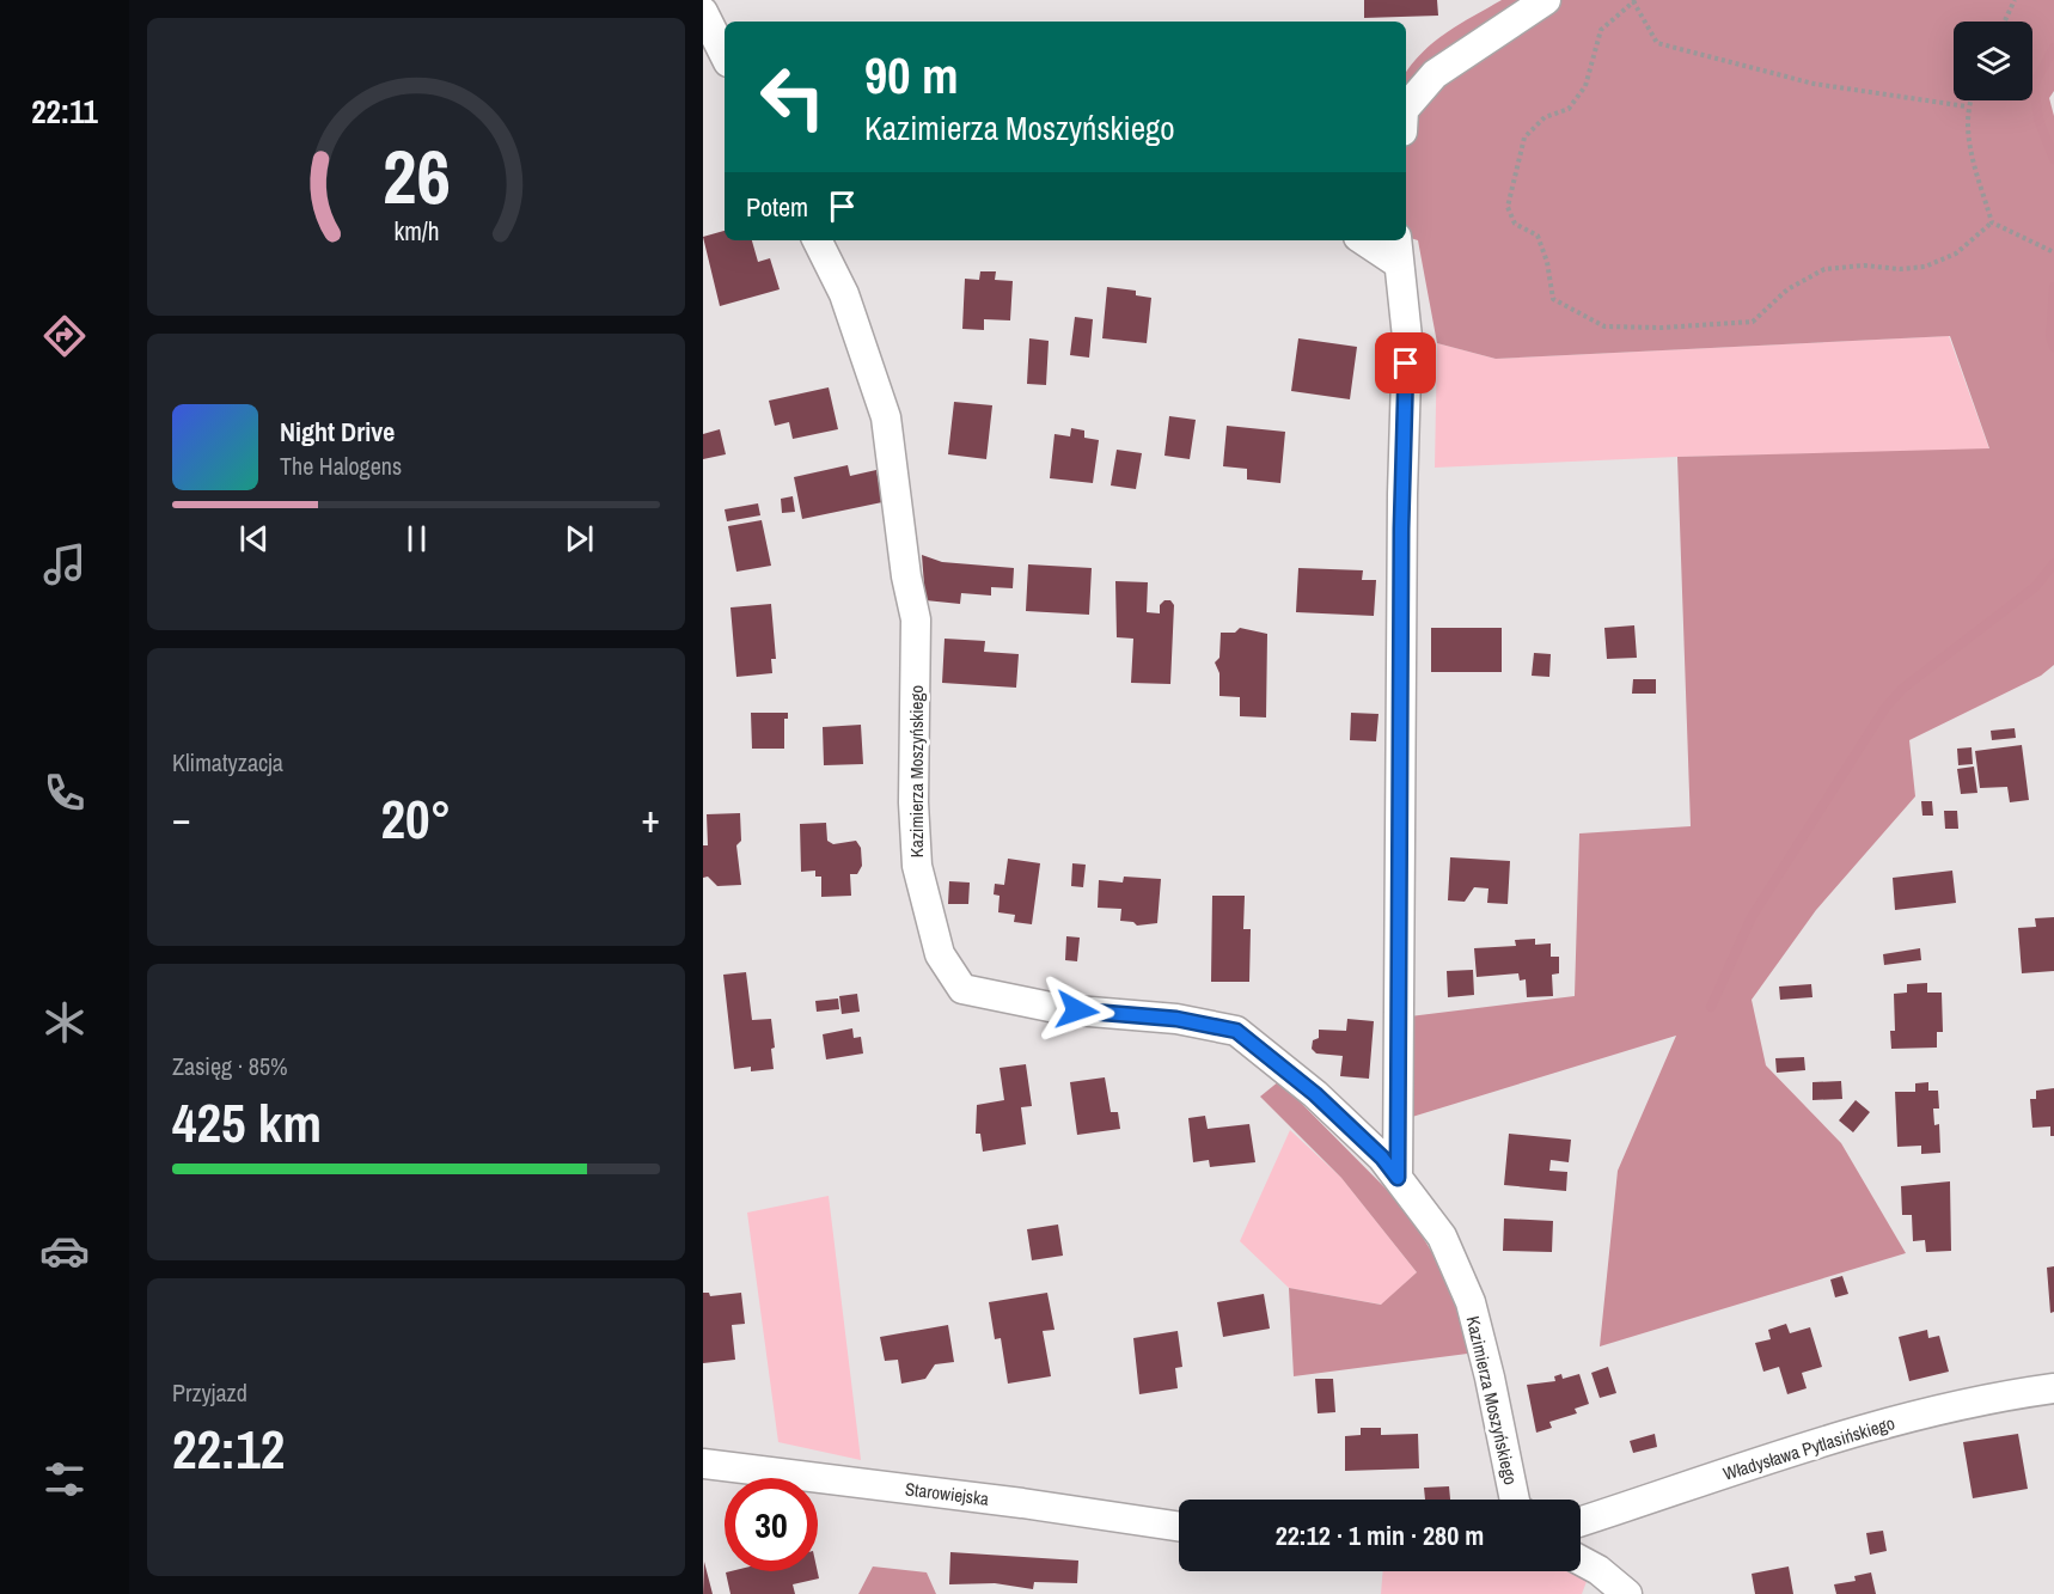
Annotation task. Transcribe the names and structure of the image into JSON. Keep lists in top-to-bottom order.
{
  "streets": {
    "street": ["Kazimierza Moszyńskiego", "Władysława Pytlasińskiego", "Starowiejska"]
  },
  "page": {
    "tabs": "22:11",
    "turn": ["90 m", "Kazimierza Moszyńskiego"],
    "then": "Potem",
    "song": ["Night Drive", "The Halogens"],
    "tile": [
      "Klimatyzacja",
      ["Zasięg · 85%", "425 km"],
      ["Przyjazd", "22:12"]
    ],
    "heat": ["−", "20°", "+"],
    "limit": "30",
    "trip": "22:12 · 1 min · 280 m",
    "gauge": ["26", "km/h"]
  }
}
